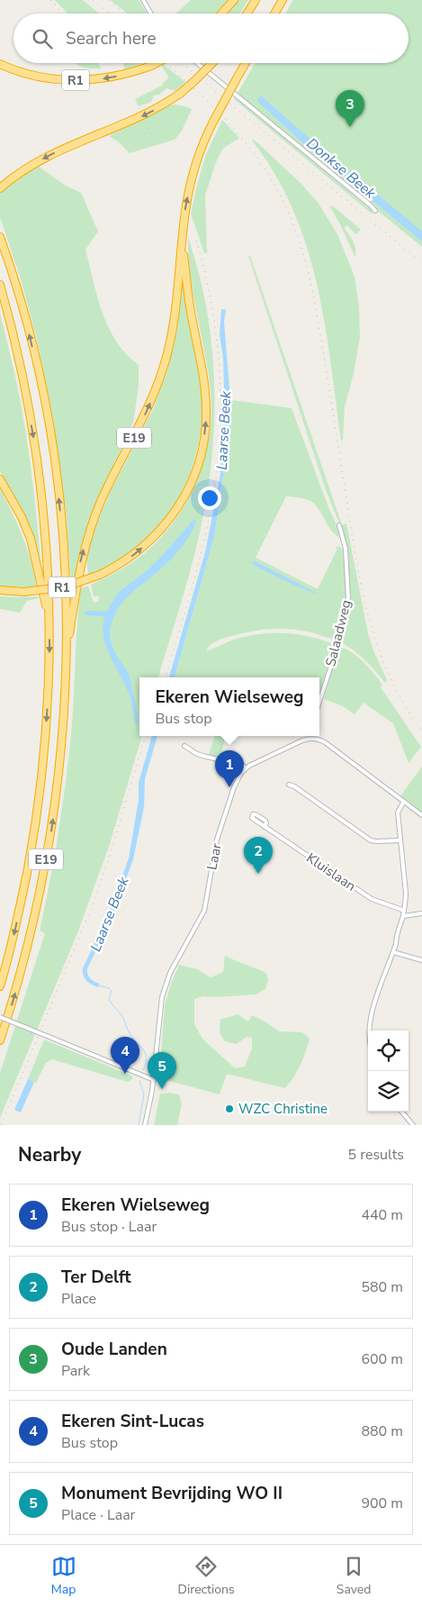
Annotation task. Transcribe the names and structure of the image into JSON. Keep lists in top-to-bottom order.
{
  "streets": {
    "highway": ["R1", "E19"],
    "street": ["Salaadweg", "Laar", "Kluislaan"]
  },
  "crossings": [
    ["R1", "E19"]
  ],
  "water": ["Donkse Beek", "Laarse Beek"],
  "places": ["WZC Christine"],
  "page": {
    "search": "Search here",
    "pins": [
      "3",
      "1",
      "2",
      "4",
      "5"
    ],
    "popup": ["Ekeren Wielseweg", "Bus stop"],
    "heading": ["Nearby", "5 results"],
    "list": [
      {
        "mark": "1",
        "name": "Ekeren Wielseweg",
        "note": "Bus stop · Laar",
        "value": "440 m"
      },
      {
        "mark": "2",
        "name": "Ter Delft",
        "note": "Place",
        "value": "580 m"
      },
      {
        "mark": "3",
        "name": "Oude Landen",
        "note": "Park",
        "value": "600 m"
      },
      {
        "mark": "4",
        "name": "Ekeren Sint-Lucas",
        "note": "Bus stop",
        "value": "880 m"
      },
      {
        "mark": "5",
        "name": "Monument Bevrijding WO II",
        "note": "Place · Laar",
        "value": "900 m"
      }
    ],
    "nav": ["Map", "Directions", "Saved"]
  }
}
